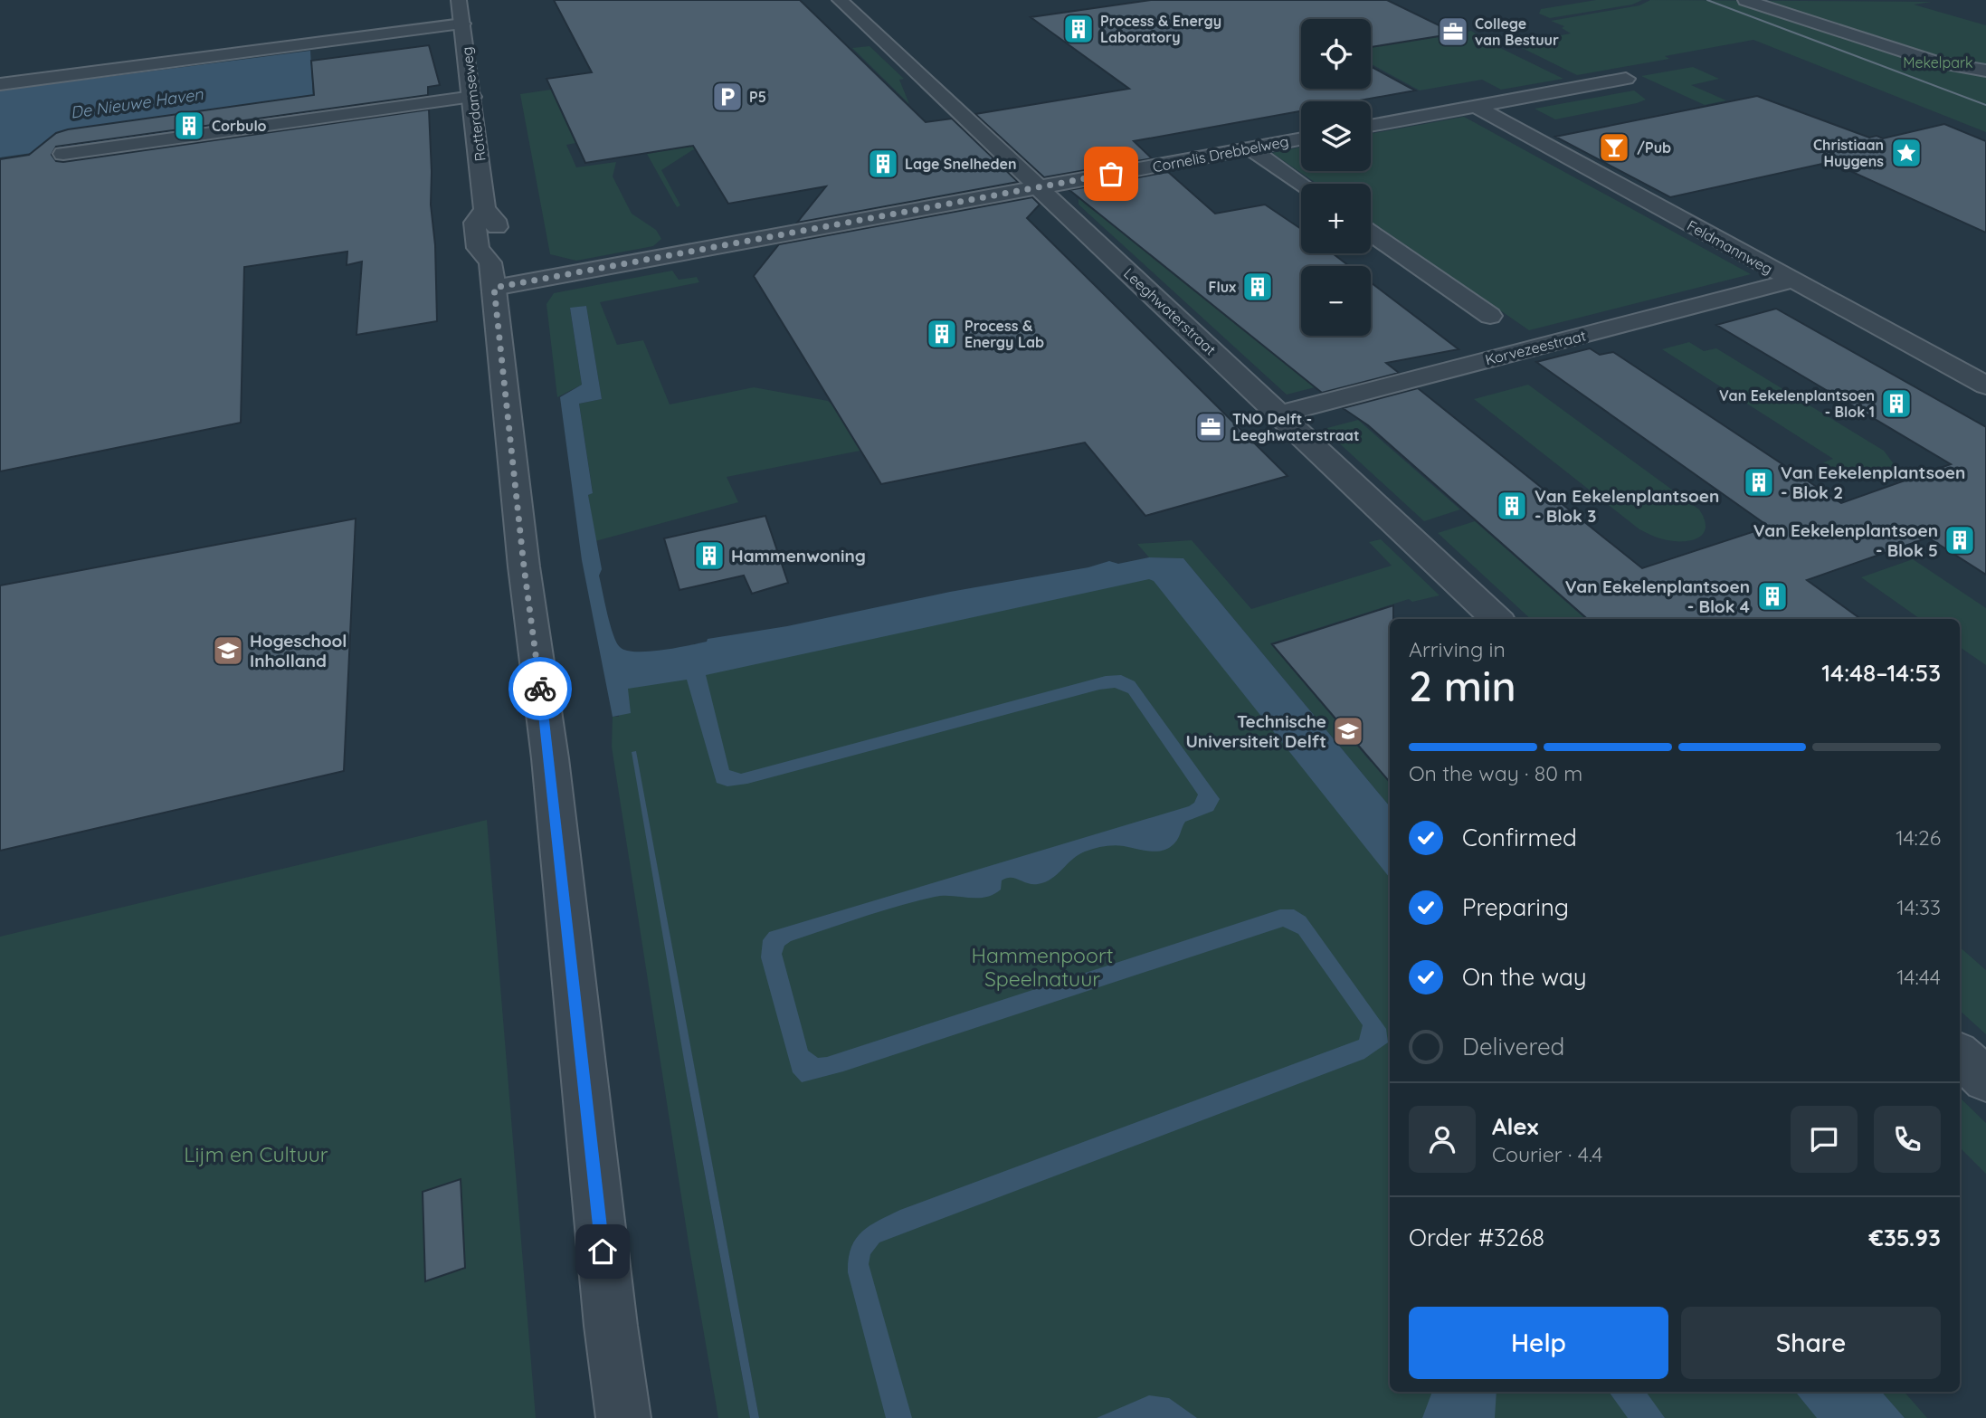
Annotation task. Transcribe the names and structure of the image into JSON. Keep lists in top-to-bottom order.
{
  "streets": {
    "street": [
      "Rotterdamseweg",
      "Cornelis Drebbelweg",
      "Feldmannweg",
      "Leeghwaterstraat",
      "Korvezeestraat"
    ]
  },
  "crossings": [
    ["Rotterdamseweg", "Cornelis Drebbelweg"],
    ["Cornelis Drebbelweg", "Leeghwaterstraat"],
    ["Feldmannweg", "Korvezeestraat"],
    ["Leeghwaterstraat", "Korvezeestraat"]
  ],
  "water": ["De Nieuwe Haven"],
  "parks": ["Mekelpark", "Hammenpoort Speelnatuur", "Lijm en Cultuur"],
  "places": {
    "building": [
      "Process & Energy Laboratory",
      "Corbulo",
      "Lage Snelheden",
      "Flux",
      "Process & Energy Lab",
      "Van Eekelenplantsoen - Blok 1",
      "Van Eekelenplantsoen - Blok 2",
      "Van Eekelenplantsoen - Blok 3",
      "Van Eekelenplantsoen - Blok 5",
      "Hammenwoning",
      "Van Eekelenplantsoen - Blok 4"
    ],
    "office": ["College van Bestuur", "TNO Delft - Leeghwaterstraat"],
    "parking": ["P5"],
    "bar": ["/Pub"],
    "place": ["Christiaan Huygens"],
    "school or university": ["Hogeschool Inholland", "Technische Universiteit Delft"]
  },
  "page": {
    "map_buttons": ["+", "−"],
    "heading": ["2 min", "Arriving in", "14:48–14:53"],
    "panel": [
      "Alex",
      "Courier · 4.4",
      "Order #3268",
      "€35.93"
    ],
    "bar": "On the way · 80 m",
    "list": [
      ["Confirmed", "14:26"],
      ["Preparing", "14:33"],
      ["On the way", "14:44"],
      "Delivered"
    ],
    "buttons": ["Help", "Share"]
  }
}
